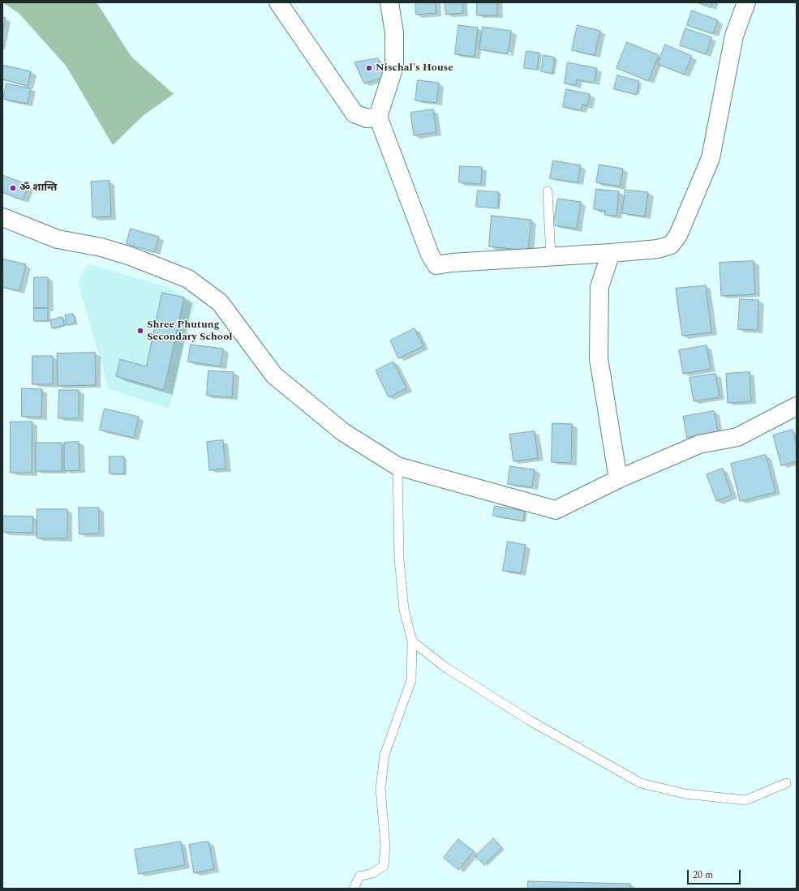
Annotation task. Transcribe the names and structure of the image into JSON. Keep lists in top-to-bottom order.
{
  "places": ["Nischal's House", "ॐ शान्ति", "Shree Phutung Secondary School"],
  "scale_bar": "20 m"
}
